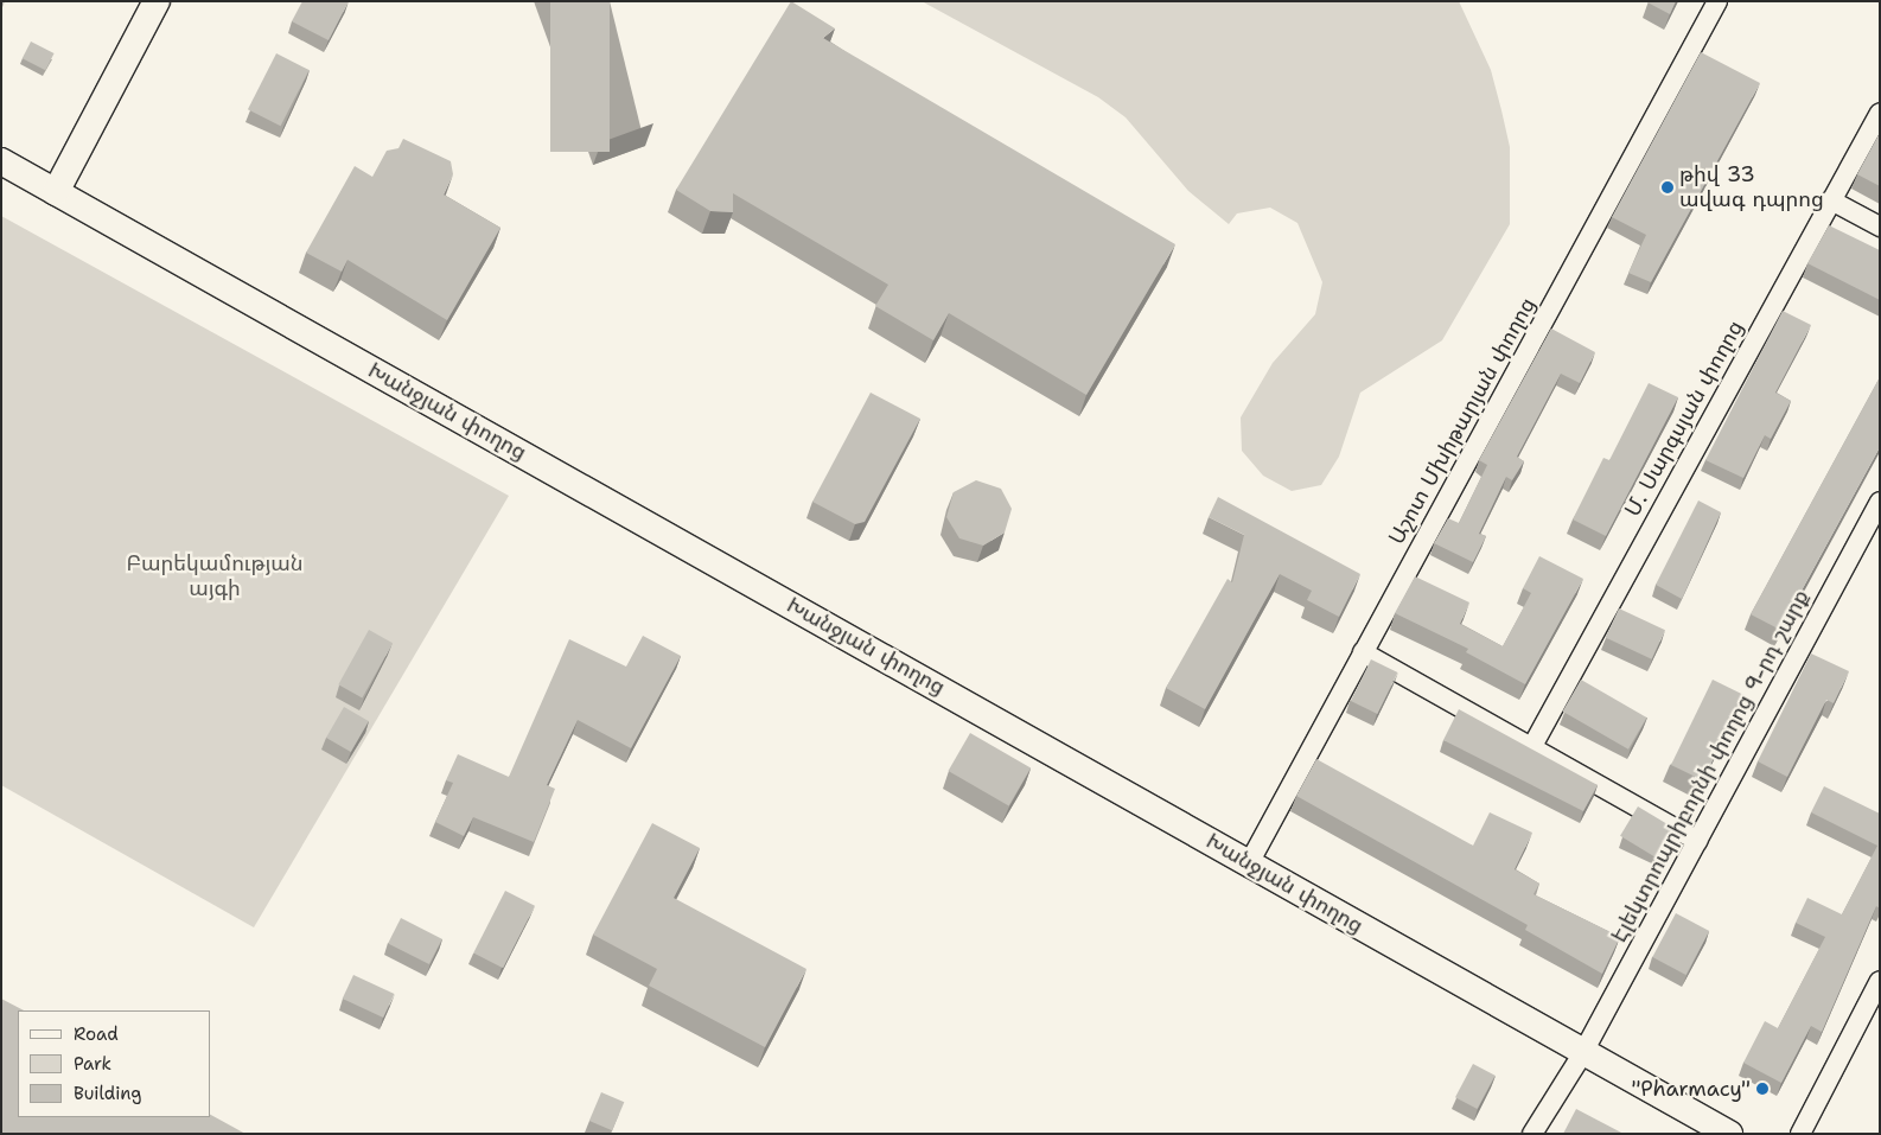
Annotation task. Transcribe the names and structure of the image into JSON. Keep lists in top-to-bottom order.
{
  "streets": {
    "main road": ["Խանջյան փողոց"],
    "street": ["Մ. Սարգսյան փողոց", "Աշոտ Մխիթարյան փողոց", "Էլեկտրոպրիբորնի փողոց 9-րդ շարք"]
  },
  "crossings": [
    ["Խանջյան փողոց", "Աշոտ Մխիթարյան փողոց"],
    ["Խանջյան փողոց", "Էլեկտրոպրիբորնի փողոց 9-րդ շարք"]
  ],
  "parks": ["Բարեկամության այգի"],
  "places": ["թիվ 33 ավագ դպրոց", "\"Pharmacy\""],
  "legend": ["Road", "Park", "Building"]
}
